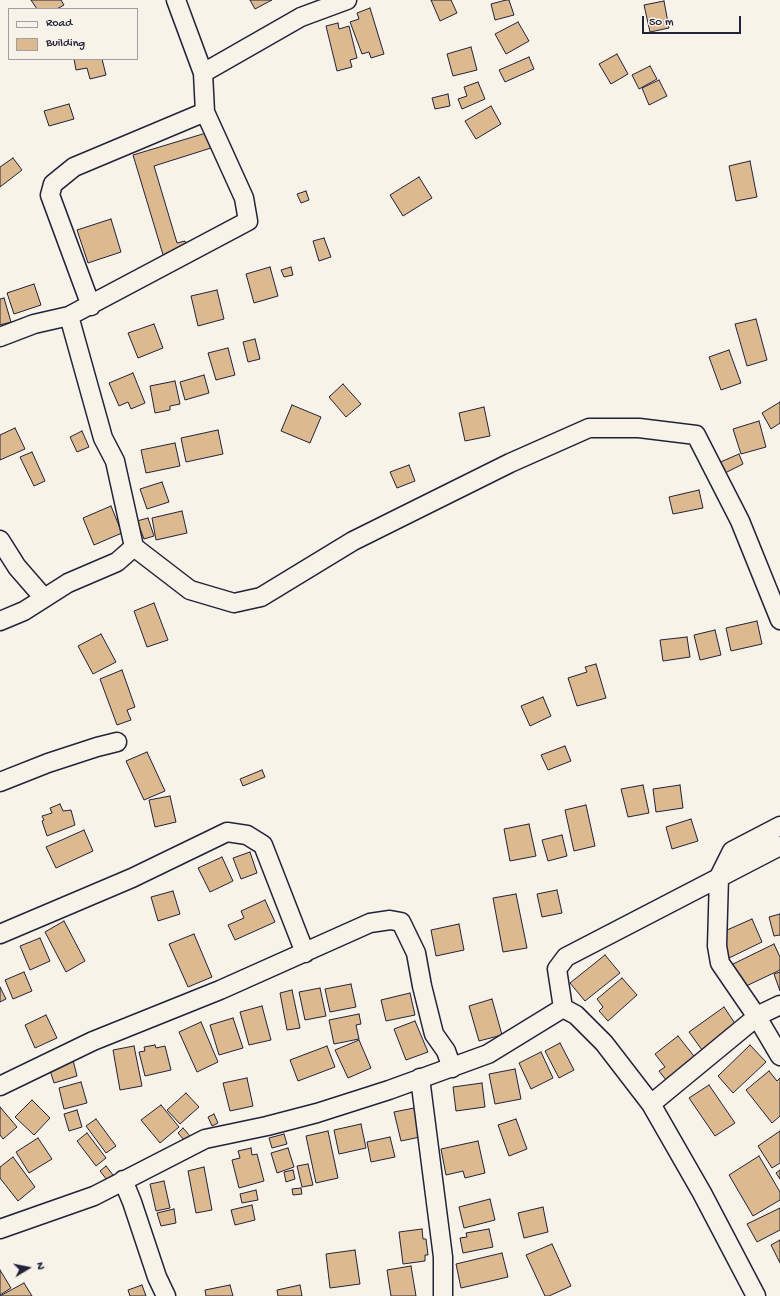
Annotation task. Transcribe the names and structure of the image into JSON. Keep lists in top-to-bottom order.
{
  "legend": ["Road", "Building"],
  "scale_bar": "50 m",
  "north": "right"
}
